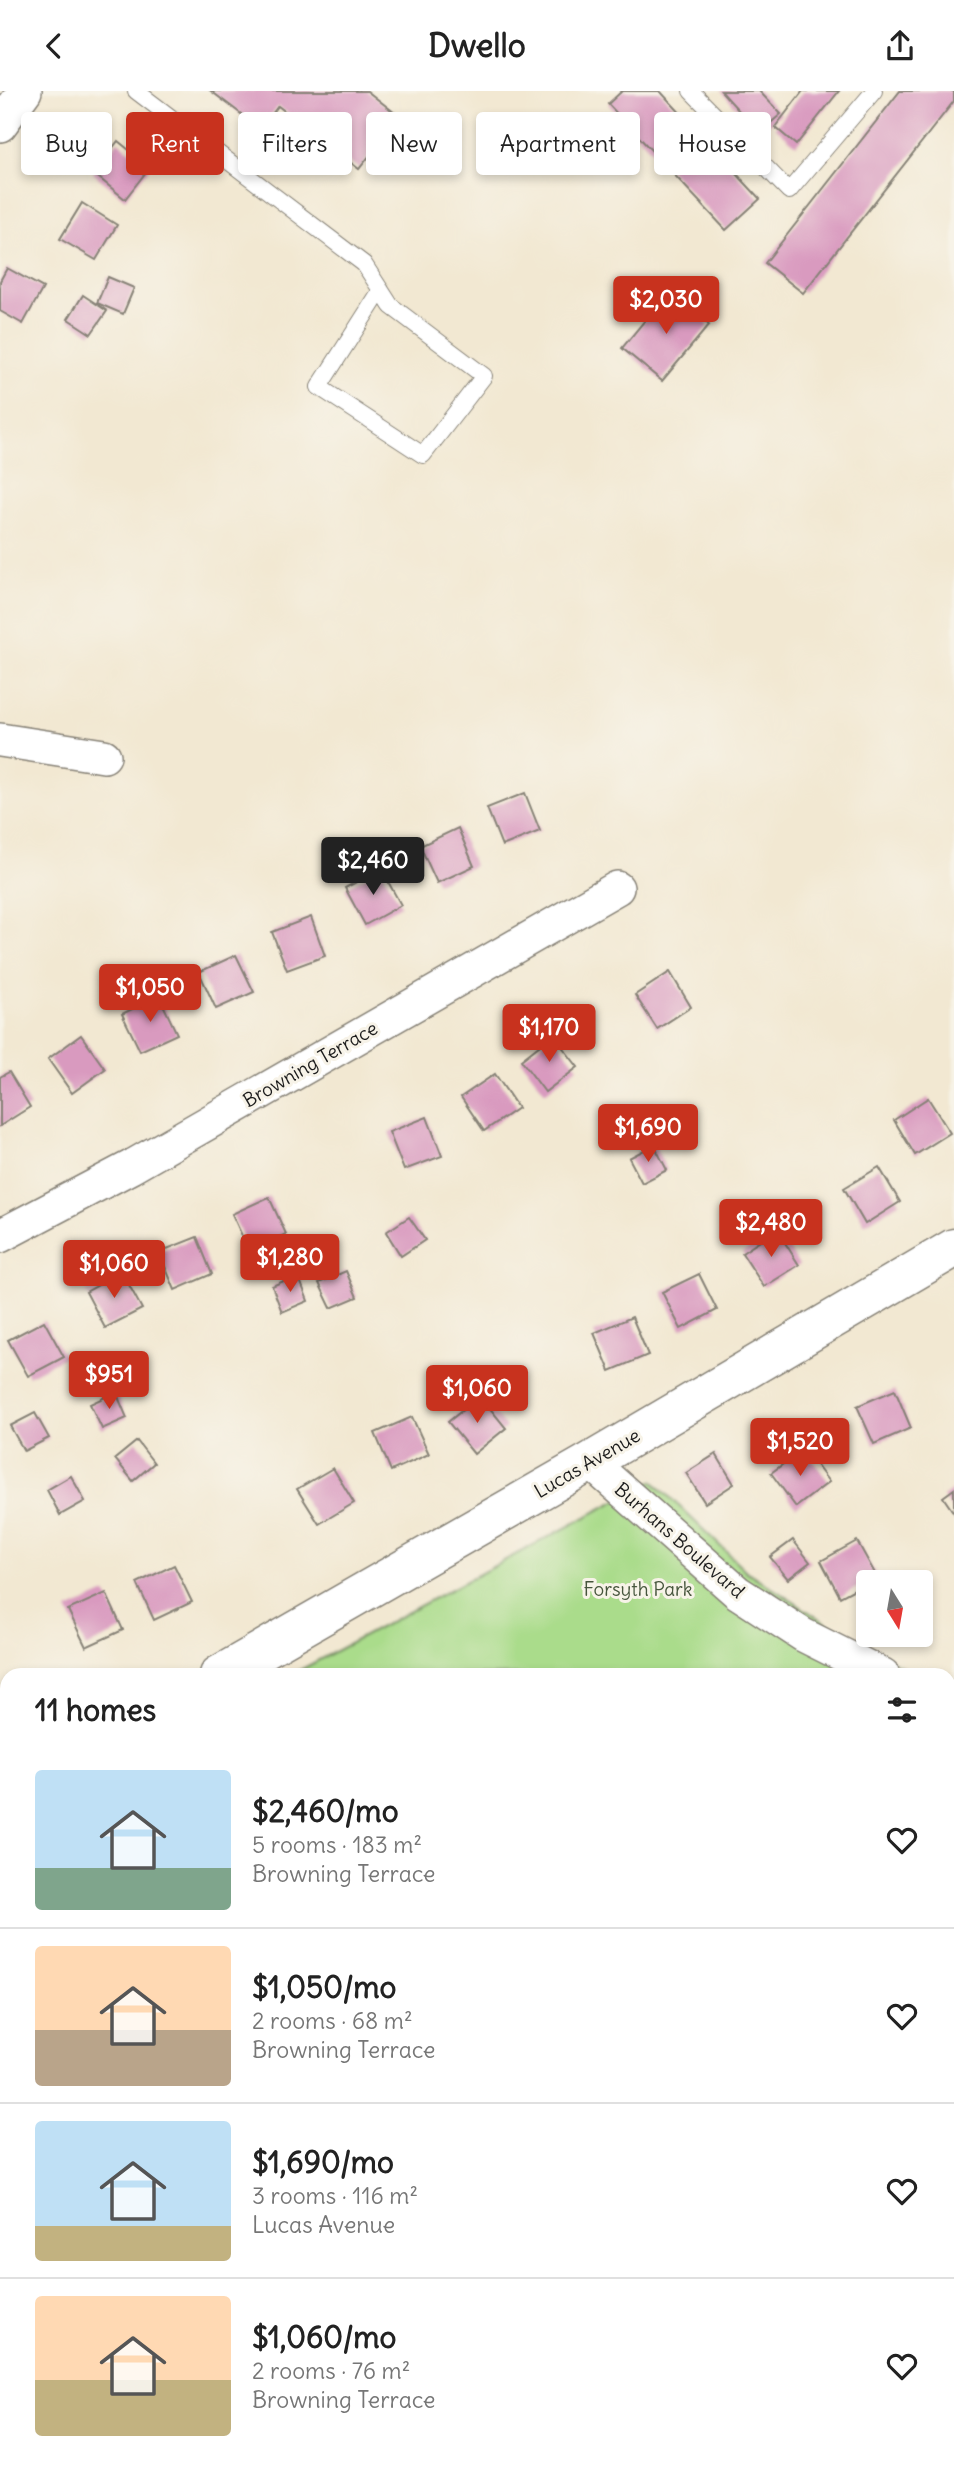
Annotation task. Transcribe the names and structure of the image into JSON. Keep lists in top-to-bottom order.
{
  "streets": {
    "street": ["Browning Terrace", "Lucas Avenue", "Burhans Boulevard"]
  },
  "crossings": [
    ["Lucas Avenue", "Burhans Boulevard"]
  ],
  "parks": ["Forsyth Park"],
  "north": "bottom",
  "page": {
    "header": "Dwello",
    "chip": [
      "Buy",
      "Rent",
      "Filters",
      "New",
      "Apartment",
      "House"
    ],
    "price": [
      "$2,030",
      "$2,460",
      "$1,050",
      "$1,170",
      "$1,690",
      "$2,480",
      "$1,280",
      "$1,060",
      "$951",
      "$1,060",
      "$1,520"
    ],
    "heading": "11 homes",
    "list": [
      {
        "name": "$2,460/mo",
        "note": "5 rooms · 183 m² · Browning Terrace"
      },
      {
        "name": "$1,050/mo",
        "note": "2 rooms · 68 m² · Browning Terrace"
      },
      {
        "name": "$1,690/mo",
        "note": "3 rooms · 116 m² · Lucas Avenue"
      },
      {
        "name": "$1,060/mo",
        "note": "2 rooms · 76 m² · Browning Terrace"
      }
    ]
  }
}
